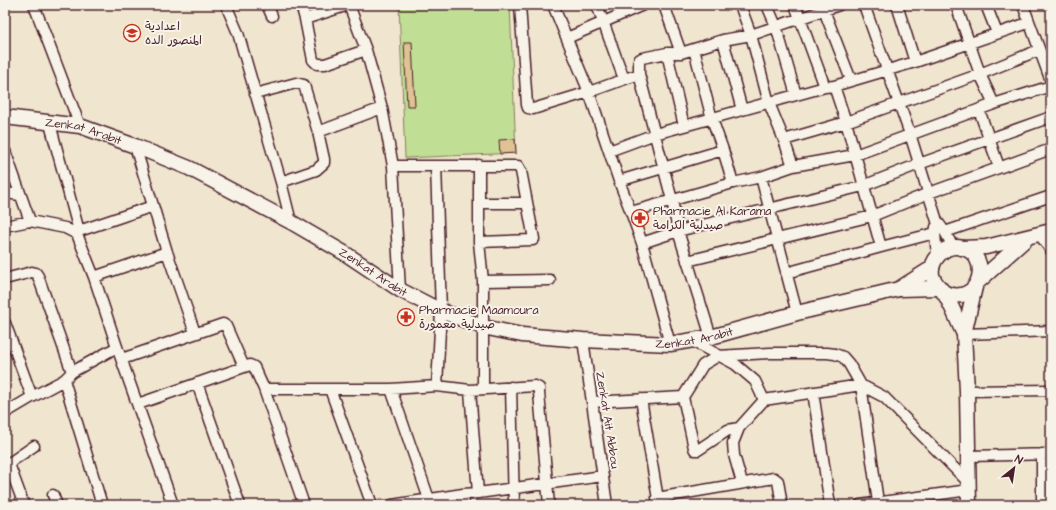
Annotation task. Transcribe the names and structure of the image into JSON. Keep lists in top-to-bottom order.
{
  "streets": {
    "street": ["Zenkat Arabit", "Zenkat Ait Abbou"]
  },
  "crossings": [
    ["Zenkat Arabit", "Zenkat Ait Abbou"]
  ],
  "places": {
    "school or university": ["اعدادية المنصور الده"],
    "pharmacy": ["Pharmacie Al Karama صيدلية الكرامة", "Pharmacie Maamoura صيدلية معمورة"]
  },
  "north": "top right"
}
